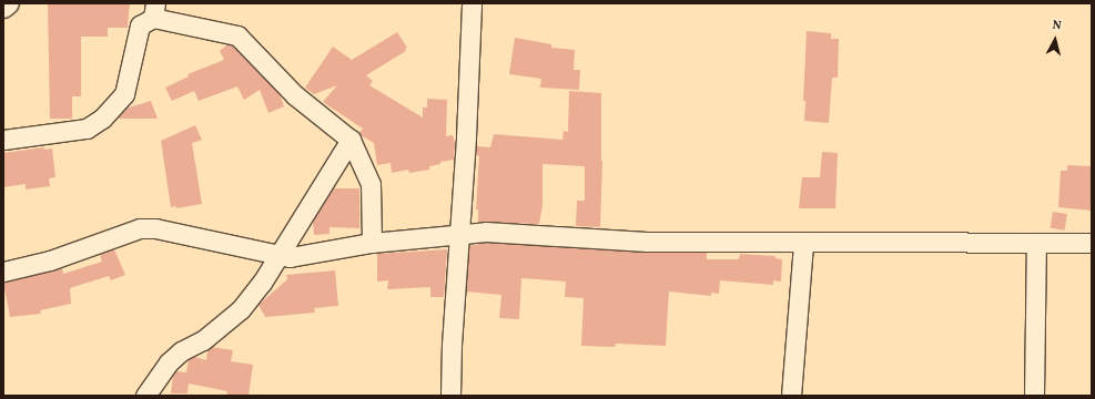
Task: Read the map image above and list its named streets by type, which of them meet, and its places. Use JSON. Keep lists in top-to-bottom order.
{
  "north": "top"
}
